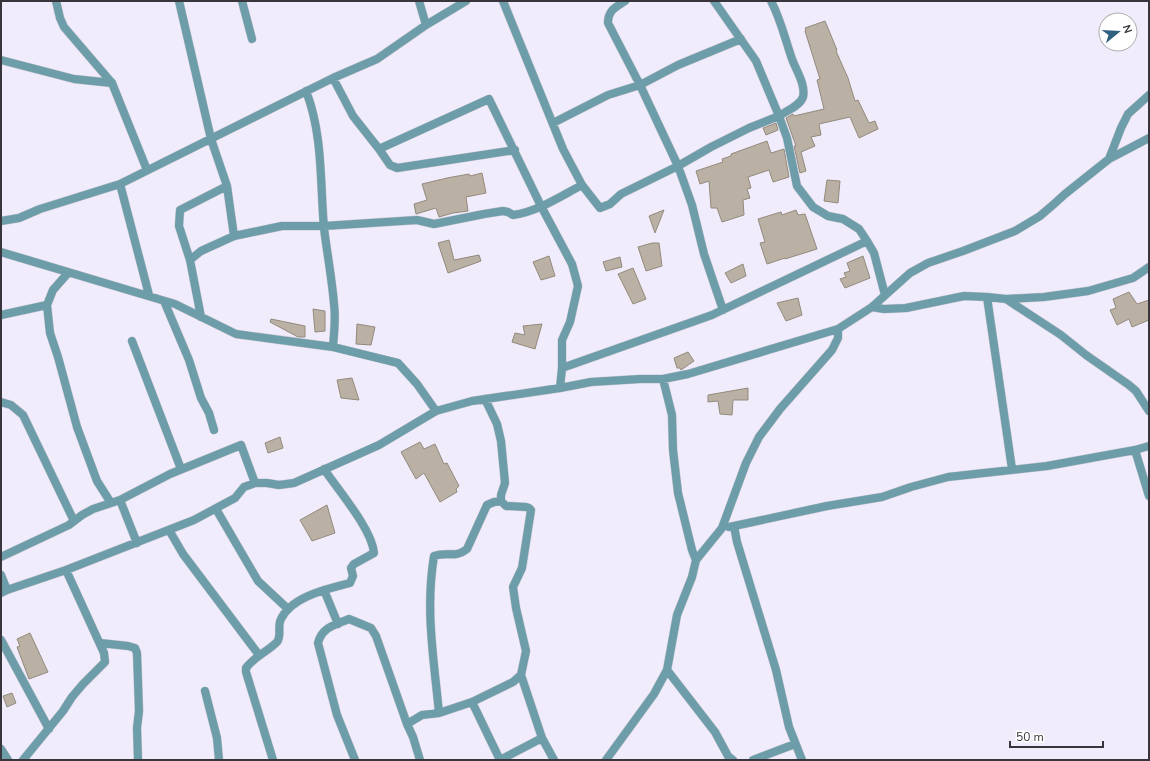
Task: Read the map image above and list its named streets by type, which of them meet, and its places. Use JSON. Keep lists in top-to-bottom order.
{
  "scale_bar": "50 m",
  "north": "right"
}
